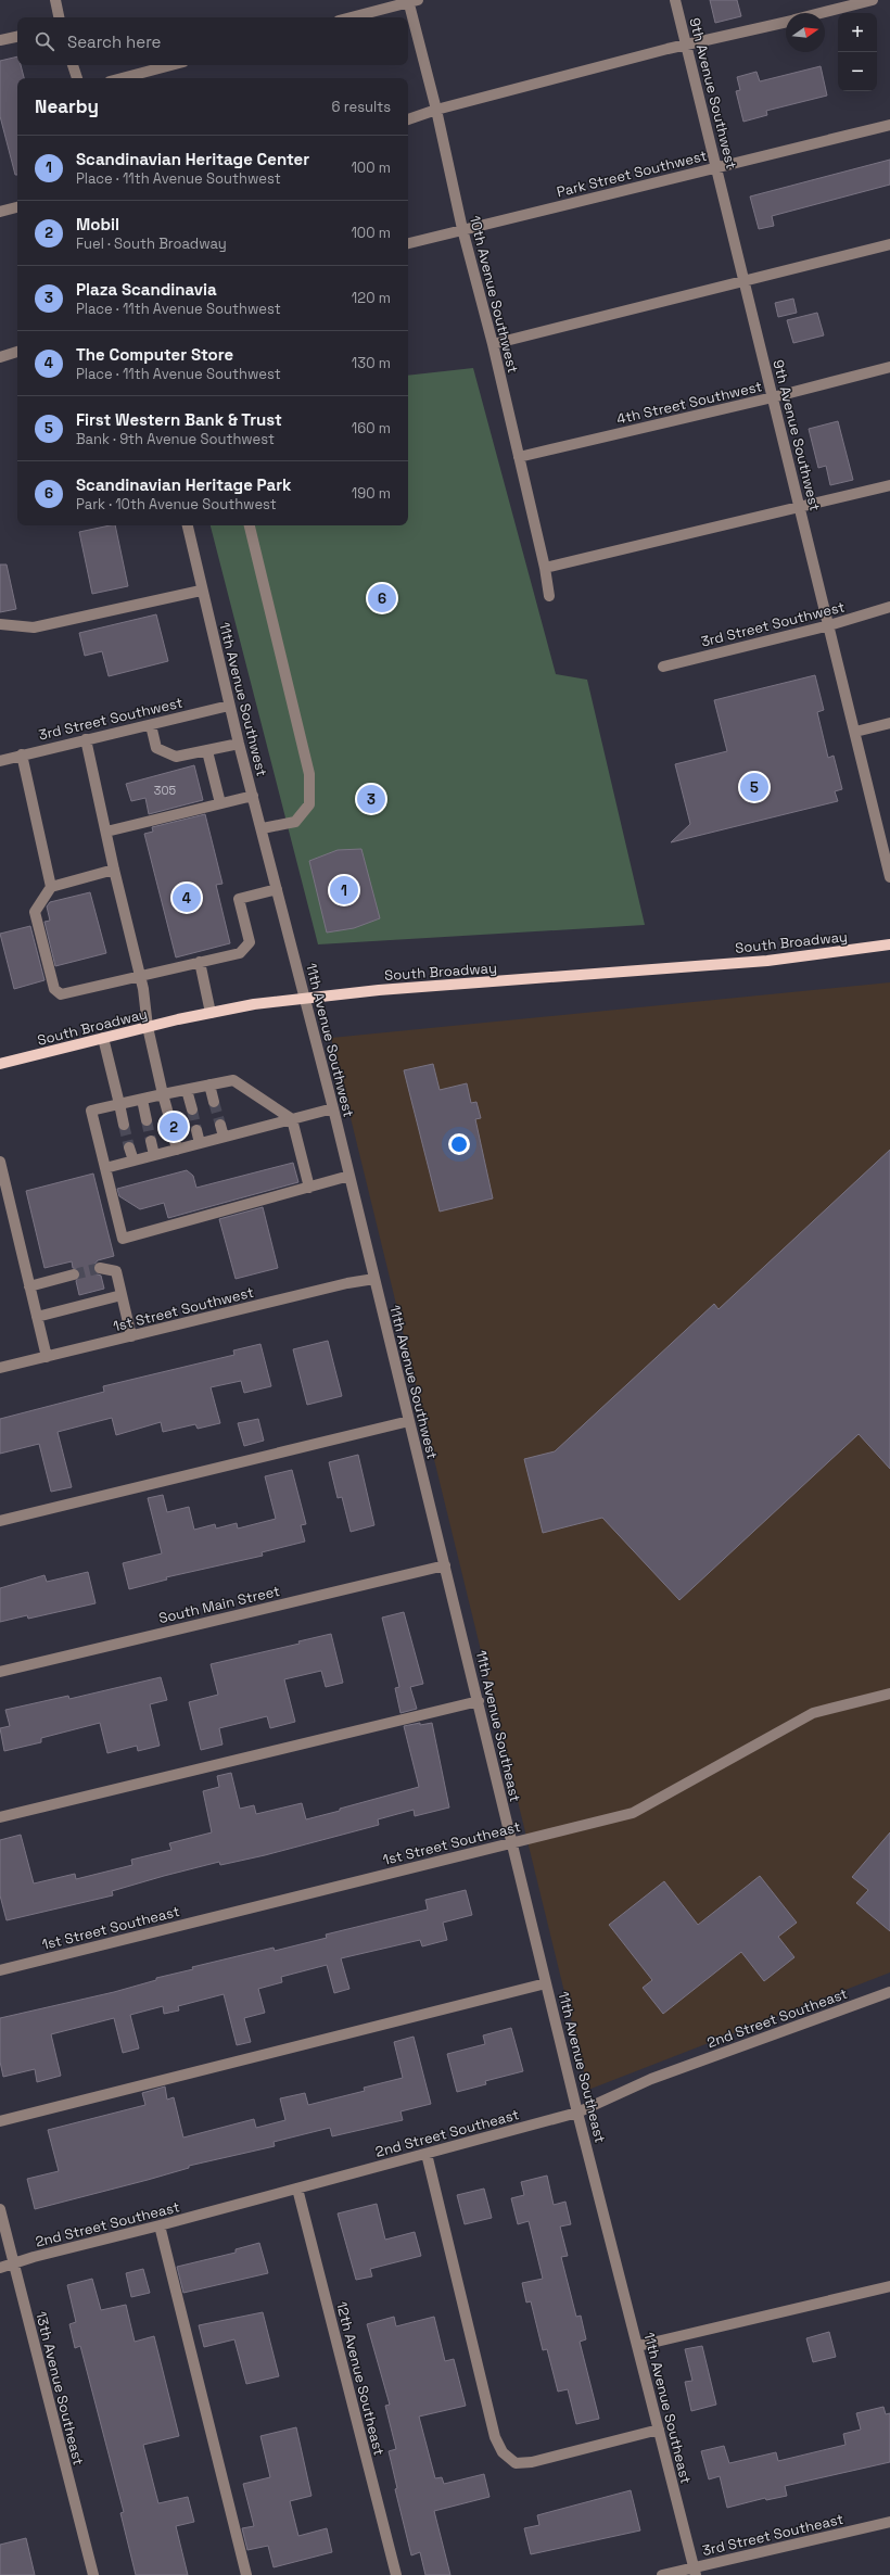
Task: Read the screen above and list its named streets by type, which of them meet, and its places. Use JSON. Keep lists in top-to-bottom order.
{
  "streets": {
    "main road": ["South Broadway"],
    "street": [
      "9th Avenue Southwest",
      "Park Street Southwest",
      "10th Avenue Southwest",
      "4th Street Southwest",
      "3rd Street Southwest",
      "11th Avenue Southwest",
      "1st Street Southwest",
      "South Main Street",
      "11th Avenue Southeast",
      "1st Street Southeast",
      "2nd Street Southeast",
      "12th Avenue Southeast",
      "13th Avenue Southeast",
      "3rd Street Southeast"
    ]
  },
  "crossings": [
    ["9th Avenue Southwest", "Park Street Southwest"],
    ["9th Avenue Southwest", "4th Street Southwest"],
    ["9th Avenue Southwest", "3rd Street Southwest"],
    ["Park Street Southwest", "10th Avenue Southwest"],
    ["10th Avenue Southwest", "4th Street Southwest"],
    ["3rd Street Southwest", "11th Avenue Southwest"],
    ["11th Avenue Southwest", "South Broadway"],
    ["11th Avenue Southwest", "1st Street Southwest"],
    ["11th Avenue Southwest", "South Main Street"],
    ["11th Avenue Southwest", "11th Avenue Southeast"],
    ["South Main Street", "11th Avenue Southeast"],
    ["11th Avenue Southeast", "1st Street Southeast"],
    ["11th Avenue Southeast", "2nd Street Southeast"],
    ["11th Avenue Southeast", "3rd Street Southeast"],
    ["2nd Street Southeast", "12th Avenue Southeast"],
    ["2nd Street Southeast", "13th Avenue Southeast"]
  ],
  "house_numbers": ["305"],
  "north": "right",
  "page": {
    "map_buttons": ["+", "−"],
    "search": "Search here",
    "heading": ["Nearby", "6 results"],
    "list": [
      {
        "mark": "1",
        "name": "Scandinavian Heritage Center",
        "note": "Place · 11th Avenue Southwest",
        "value": "100 m"
      },
      {
        "mark": "2",
        "name": "Mobil",
        "note": "Fuel · South Broadway",
        "value": "100 m"
      },
      {
        "mark": "3",
        "name": "Plaza Scandinavia",
        "note": "Place · 11th Avenue Southwest",
        "value": "120 m"
      },
      {
        "mark": "4",
        "name": "The Computer Store",
        "note": "Place · 11th Avenue Southwest",
        "value": "130 m"
      },
      {
        "mark": "5",
        "name": "First Western Bank & Trust",
        "note": "Bank · 9th Avenue Southwest",
        "value": "160 m"
      },
      {
        "mark": "6",
        "name": "Scandinavian Heritage Park",
        "note": "Park · 10th Avenue Southwest",
        "value": "190 m"
      }
    ],
    "pins": [
      "6",
      "5",
      "3",
      "1",
      "4",
      "2"
    ]
  }
}
